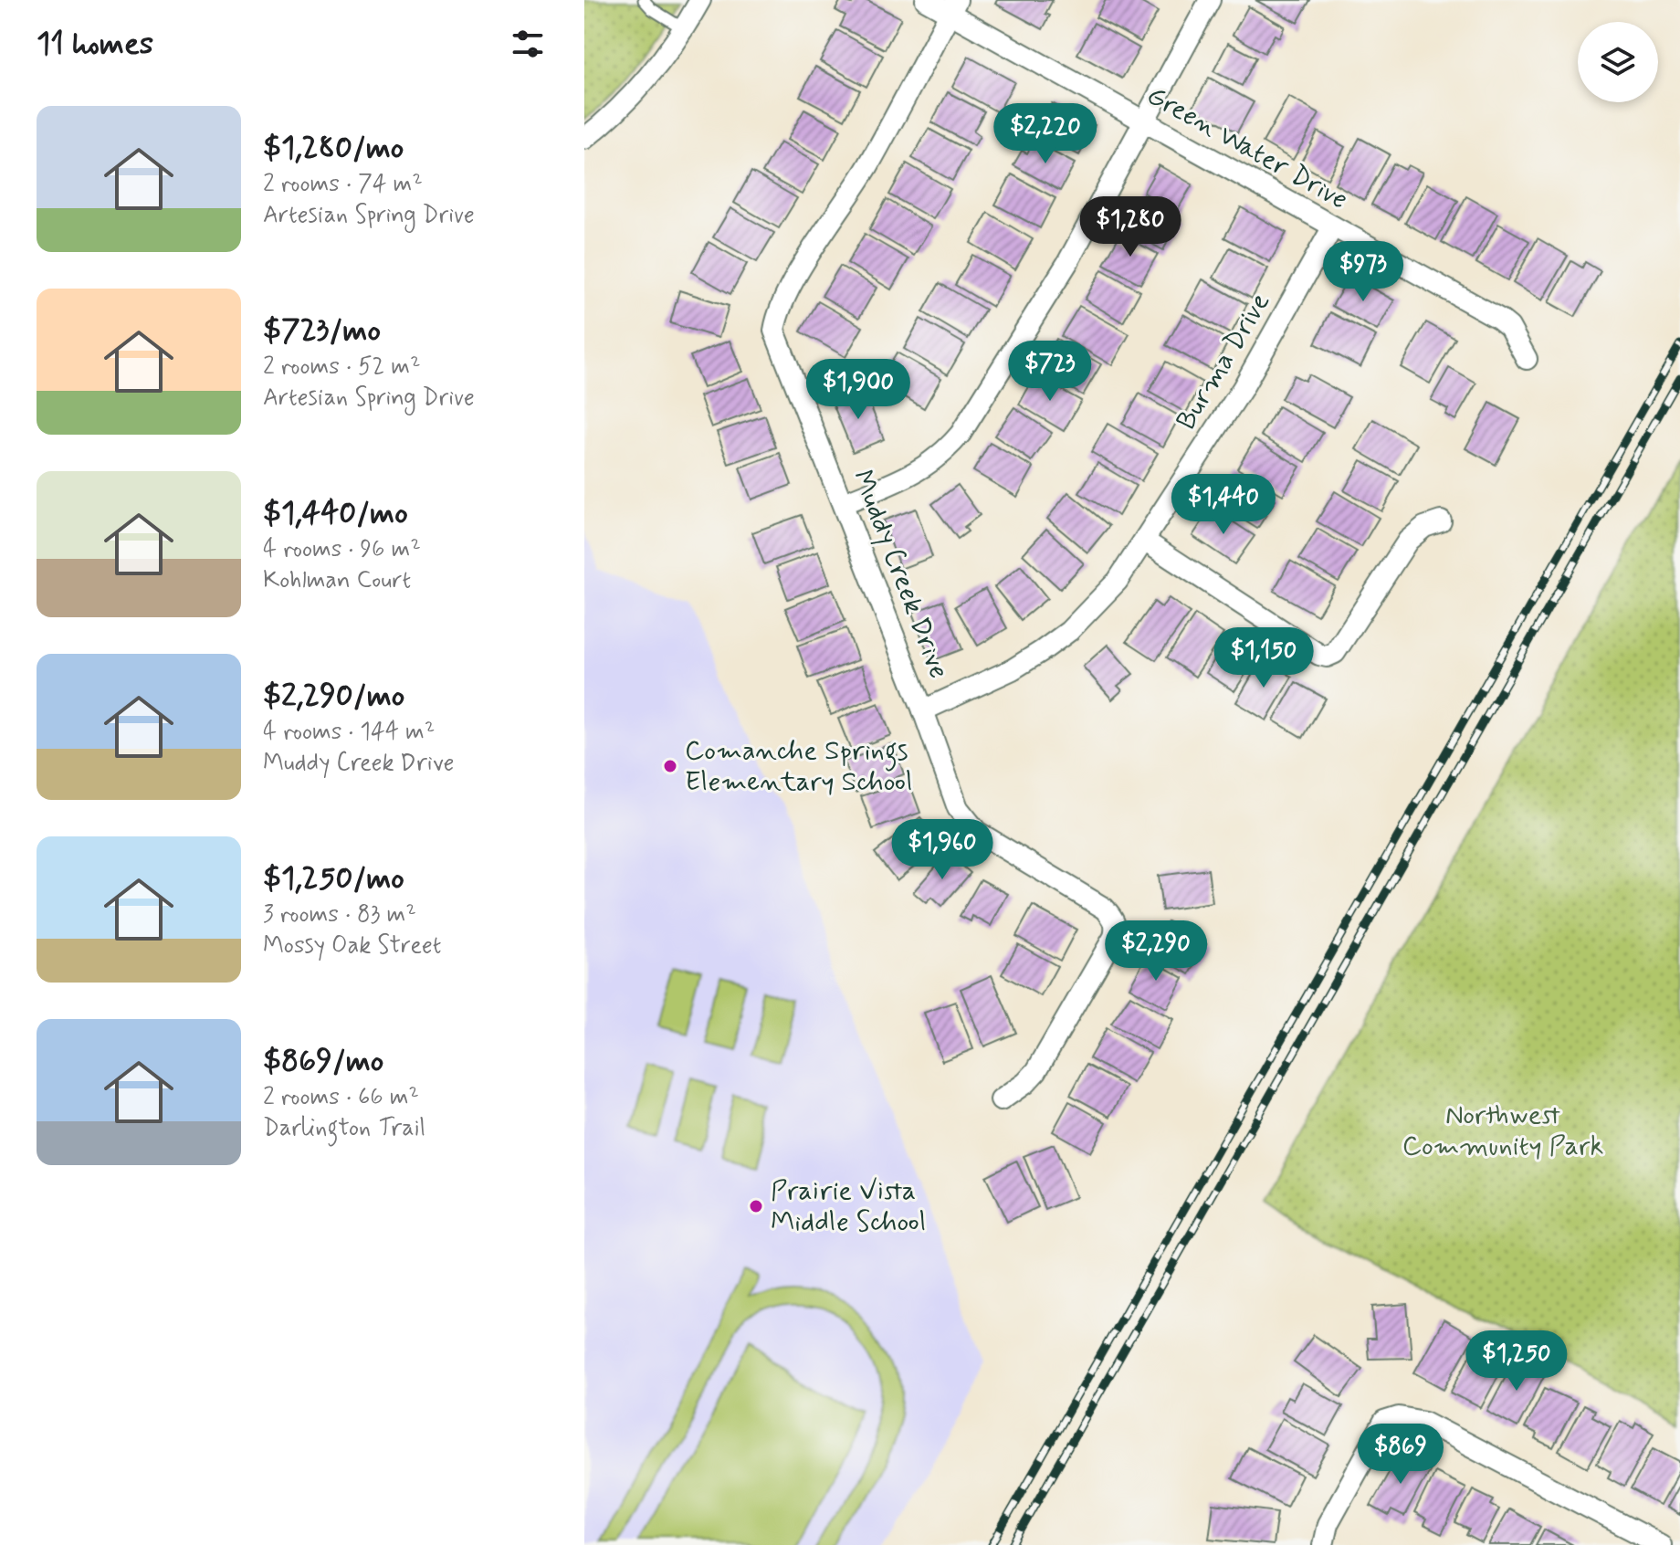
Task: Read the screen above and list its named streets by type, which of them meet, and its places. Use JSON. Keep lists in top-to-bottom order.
{
  "streets": {
    "street": ["Green Water Drive", "Burma Drive", "Muddy Creek Drive"]
  },
  "crossings": [
    ["Green Water Drive", "Burma Drive"],
    ["Green Water Drive", "Muddy Creek Drive"],
    ["Burma Drive", "Muddy Creek Drive"]
  ],
  "parks": ["Northwest Community Park"],
  "places": ["Comanche Springs Elementary School", "Prairie Vista Middle School"],
  "page": {
    "heading": "11 homes",
    "list": [
      {
        "name": "$1,280/mo",
        "note": "2 rooms · 74 m² · Artesian Spring Drive"
      },
      {
        "name": "$723/mo",
        "note": "2 rooms · 52 m² · Artesian Spring Drive"
      },
      {
        "name": "$1,440/mo",
        "note": "4 rooms · 96 m² · Kohlman Court"
      },
      {
        "name": "$2,290/mo",
        "note": "4 rooms · 144 m² · Muddy Creek Drive"
      },
      {
        "name": "$1,250/mo",
        "note": "3 rooms · 83 m² · Mossy Oak Street"
      },
      {
        "name": "$869/mo",
        "note": "2 rooms · 66 m² · Darlington Trail"
      }
    ],
    "price": [
      "$2,220",
      "$1,280",
      "$973",
      "$723",
      "$1,900",
      "$1,440",
      "$1,150",
      "$1,960",
      "$2,290",
      "$1,250",
      "$869"
    ]
  }
}
